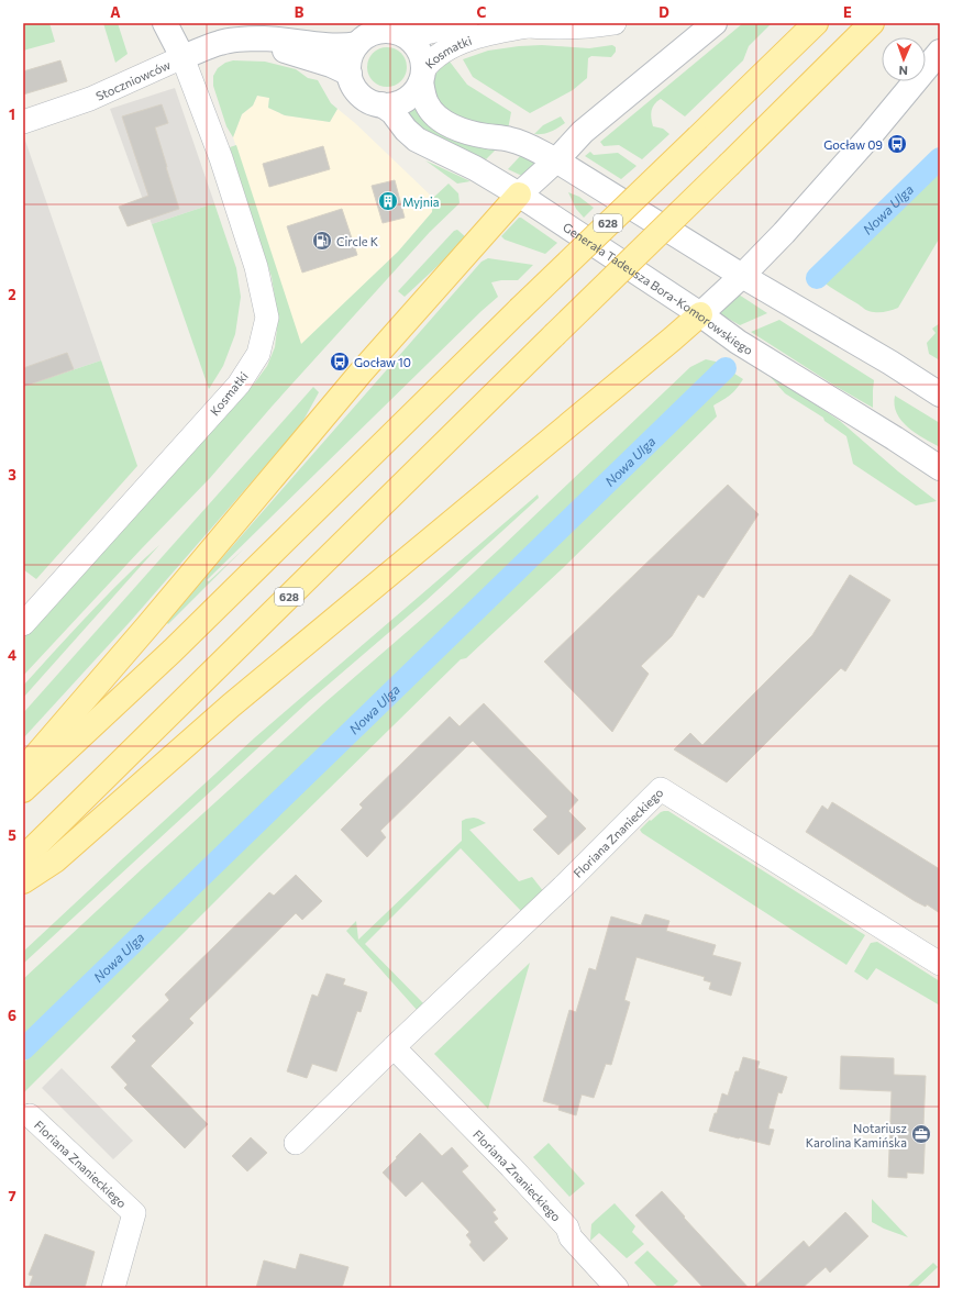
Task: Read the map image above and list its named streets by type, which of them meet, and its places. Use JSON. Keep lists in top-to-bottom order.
{
  "streets": {
    "main road": ["628"],
    "street": [
      "Kosmatki",
      "Stoczniowców",
      "Generała Tadeusza Bora-Komorowskiego",
      "Floriana Znanieckiego"
    ]
  },
  "crossings": [
    ["Kosmatki", "Stoczniowców"],
    ["Kosmatki", "Generała Tadeusza Bora-Komorowskiego"],
    ["Stoczniowców", "Generała Tadeusza Bora-Komorowskiego"]
  ],
  "water": ["Nowa Ulga"],
  "places": {
    "bus stop": ["Gocław 09", "Gocław 10"],
    "building": ["Myjnia"],
    "fuel station": ["Circle K"],
    "office": ["Notariusz Karolina Kamińska"]
  },
  "north": "bottom",
  "grid": {
    "columns": [
      "A",
      "B",
      "C",
      "D",
      "E"
    ],
    "rows": [
      "1",
      "2",
      "3",
      "4",
      "5",
      "6",
      "7"
    ]
  }
}
